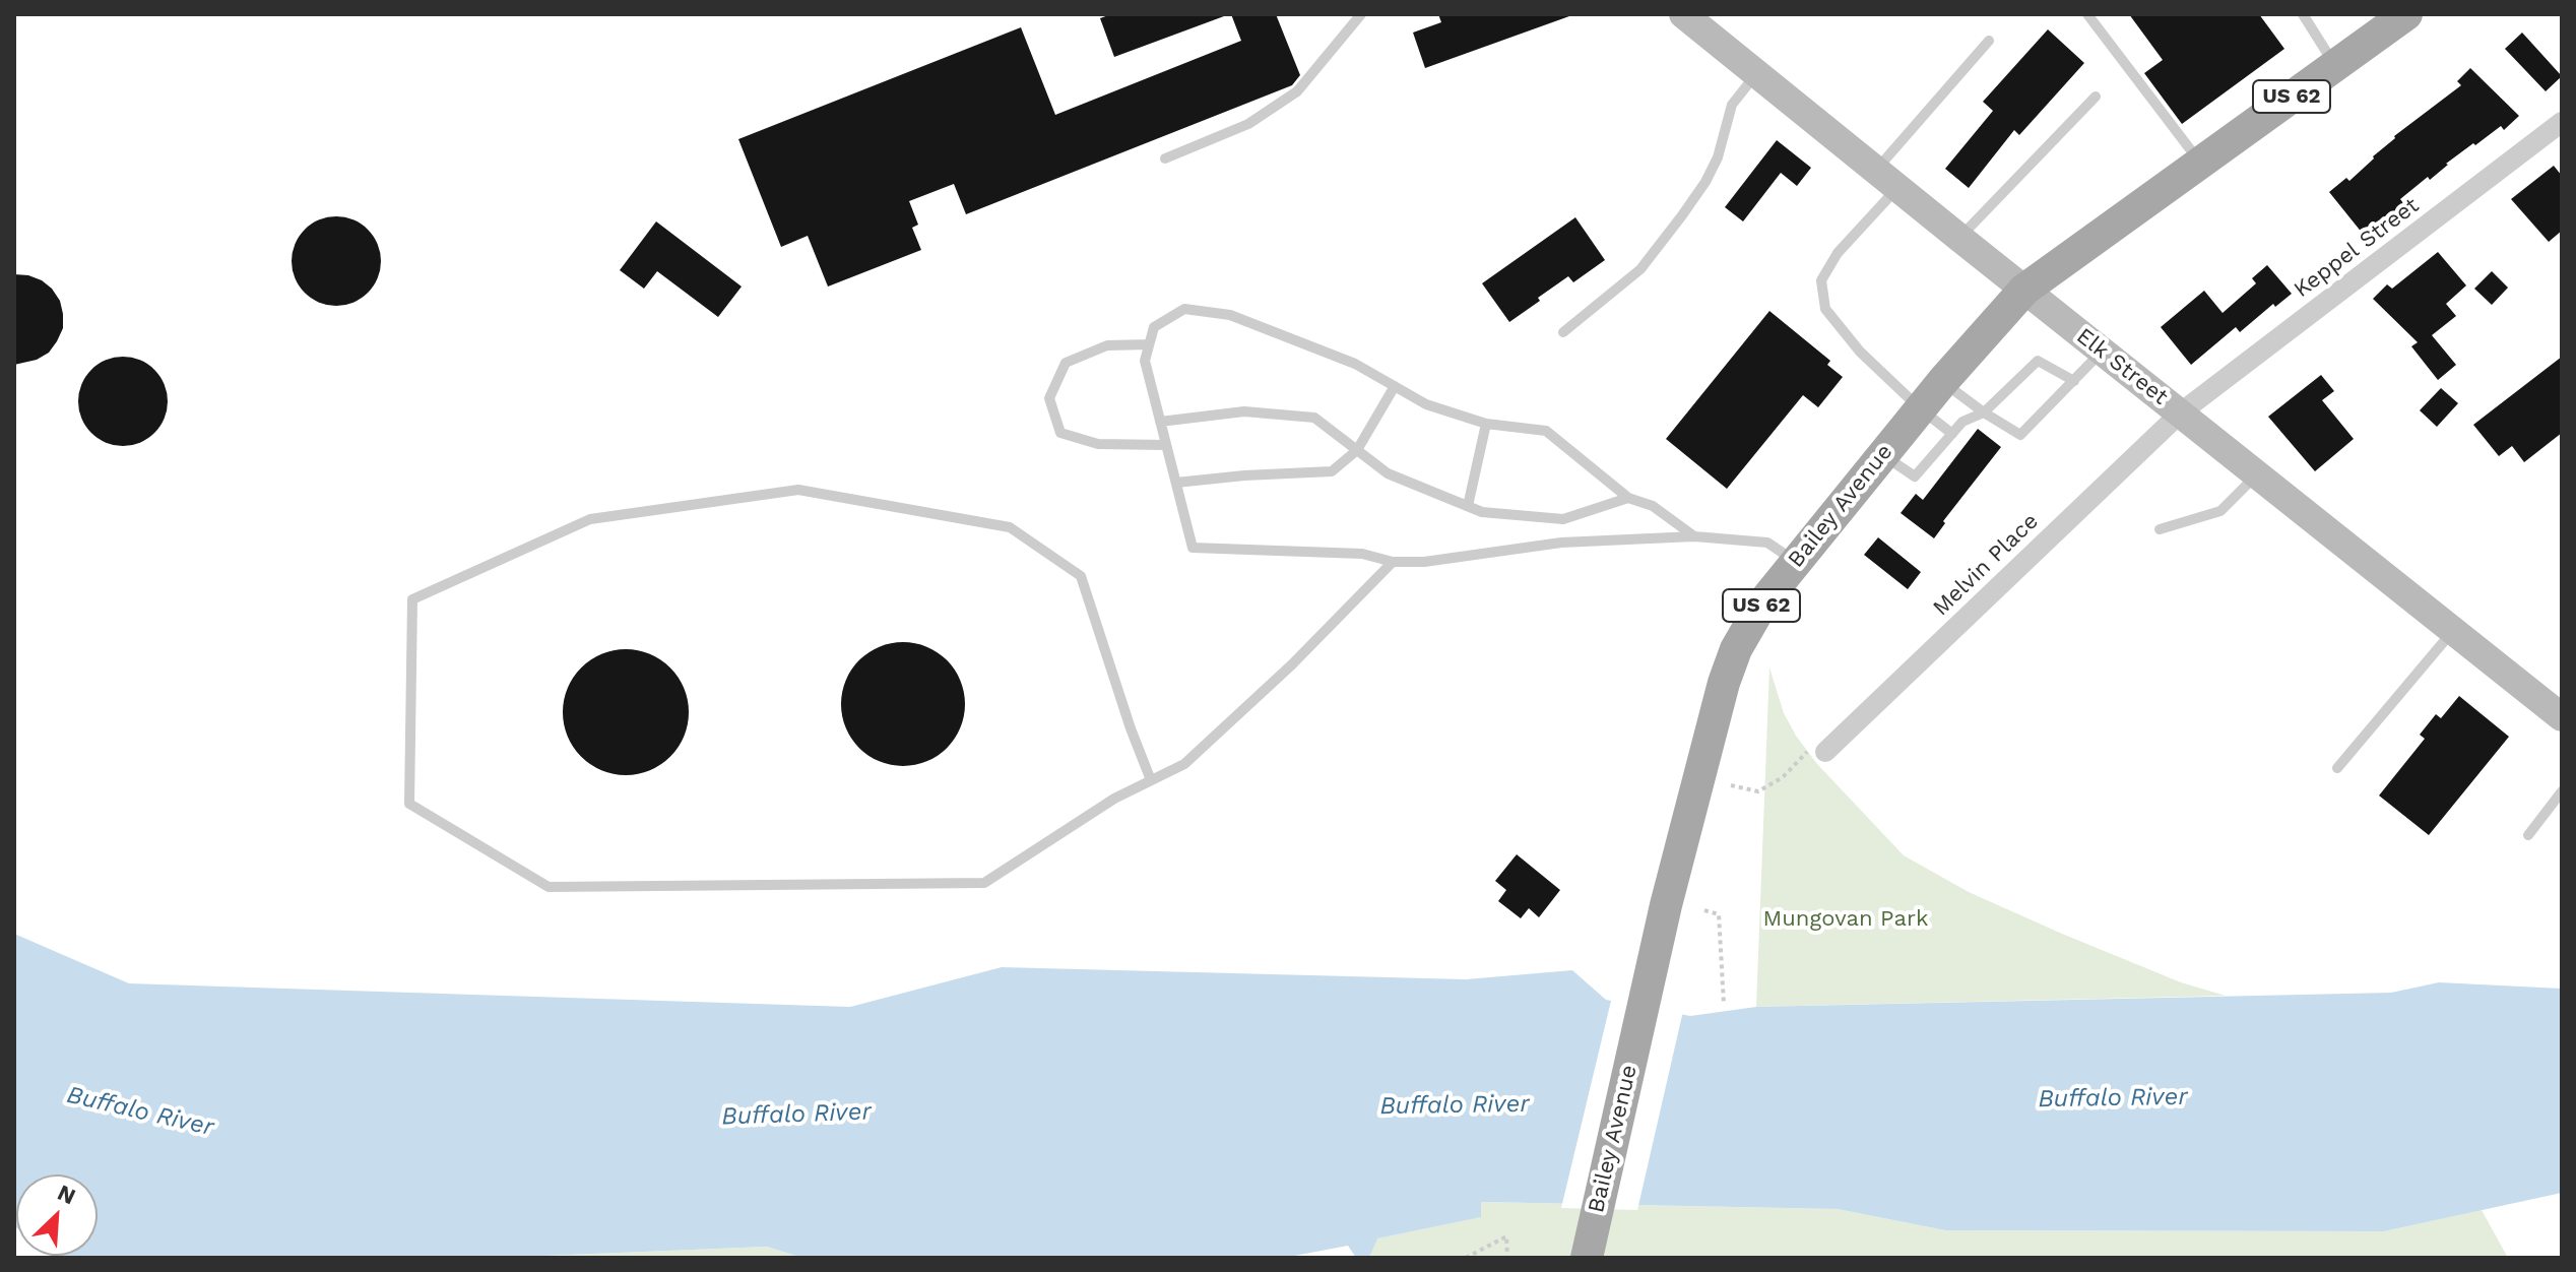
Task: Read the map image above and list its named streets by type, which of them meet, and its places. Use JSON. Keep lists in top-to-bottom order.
{
  "streets": {
    "main road": ["US 62", "Elk Street", "Bailey Avenue"],
    "street": ["Keppel Street", "Melvin Place"]
  },
  "crossings": [
    ["Keppel Street", "Elk Street"],
    ["Keppel Street", "Melvin Place"],
    ["Elk Street", "Bailey Avenue"],
    ["Elk Street", "Melvin Place"]
  ],
  "water": ["Buffalo River"],
  "parks": ["Mungovan Park"],
  "north": "top right"
}
